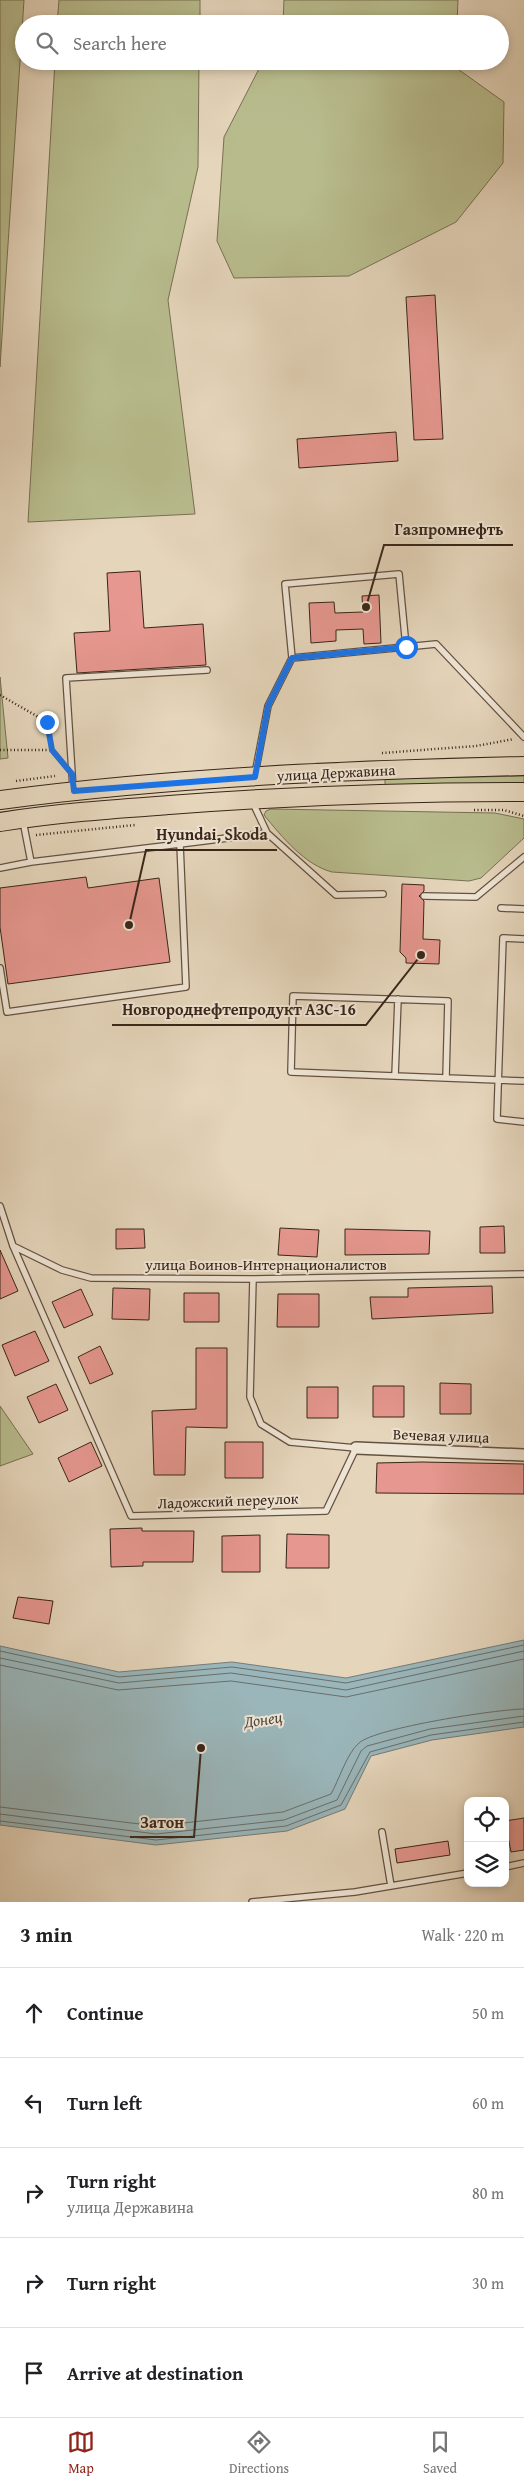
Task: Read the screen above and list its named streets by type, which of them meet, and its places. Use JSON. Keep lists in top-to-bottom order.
{
  "streets": {
    "main road": ["улица Державина"],
    "street": ["Вечевая улица"],
    "lane": ["улица Воинов-Интернационалистов", "Ладожский переулок"]
  },
  "crossings": [
    ["улица Воинов-Интернационалистов", "Ладожский переулок"],
    ["Вечевая улица", "Ладожский переулок"]
  ],
  "water": ["Донец"],
  "places": [
    "Газпромнефть",
    "Hyundai, Skoda",
    "Новгороднефтепродукт АЗС-16",
    "Затон"
  ],
  "page": {
    "search": "Search here",
    "heading": ["3 min", "Walk · 220 m"],
    "list": [
      ["Continue", "50 m"],
      ["Turn left", "60 m"],
      ["Turn right", "улица Державина", "80 m"],
      ["Turn right", "30 m"],
      "Arrive at destination"
    ],
    "nav": ["Map", "Directions", "Saved"]
  }
}
